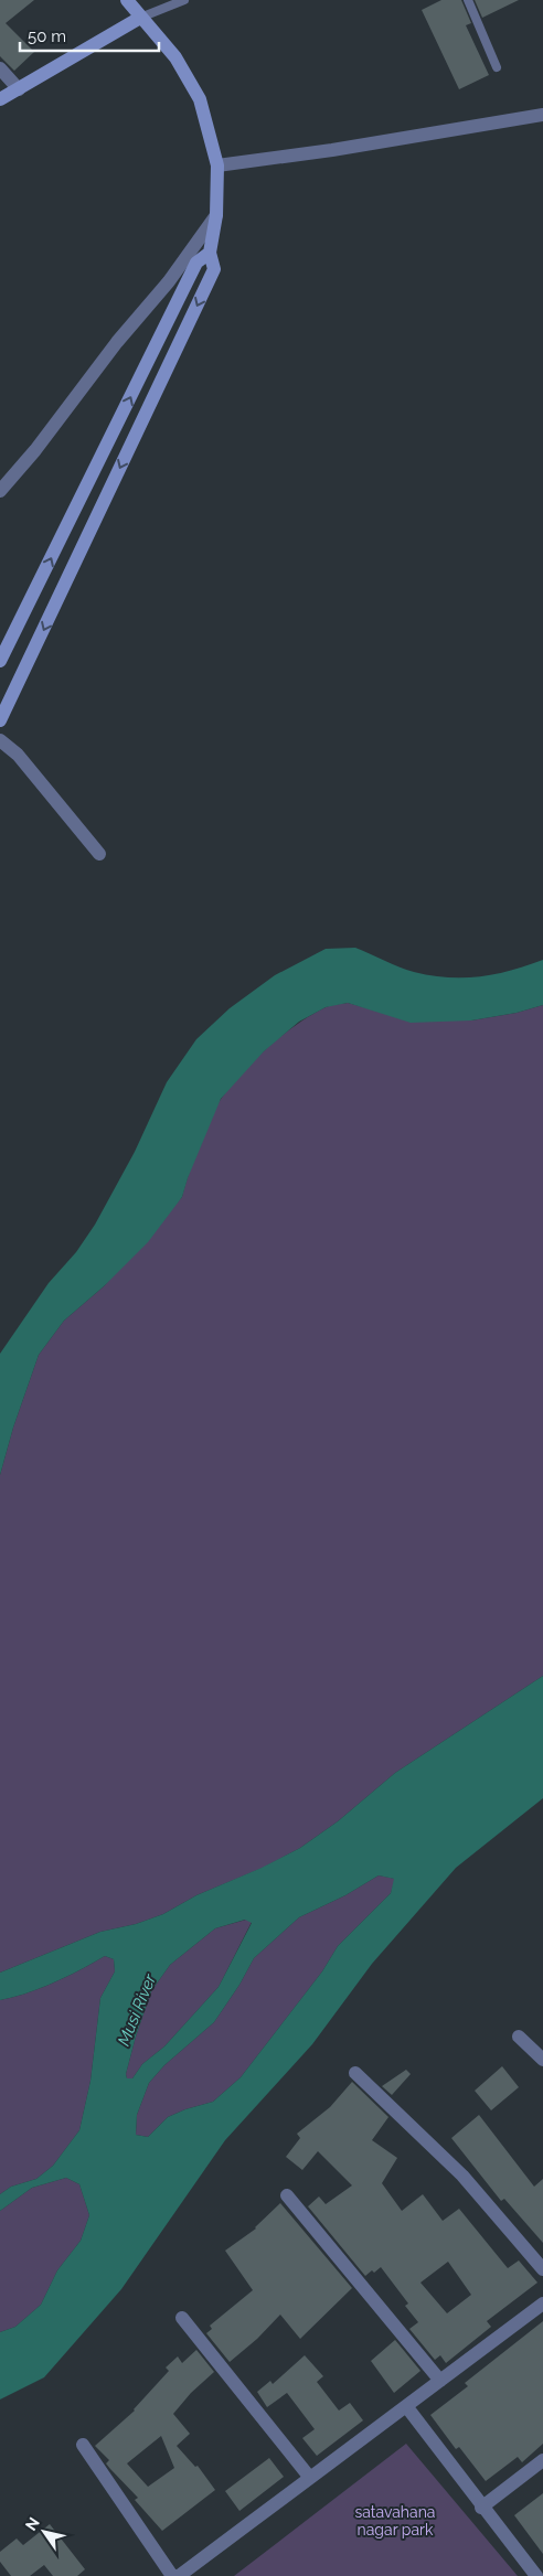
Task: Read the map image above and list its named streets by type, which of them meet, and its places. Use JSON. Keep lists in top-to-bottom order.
{
  "water": ["Musi River"],
  "parks": ["satavahana nagar park"],
  "scale_bar": "50 m",
  "north": "top left"
}
